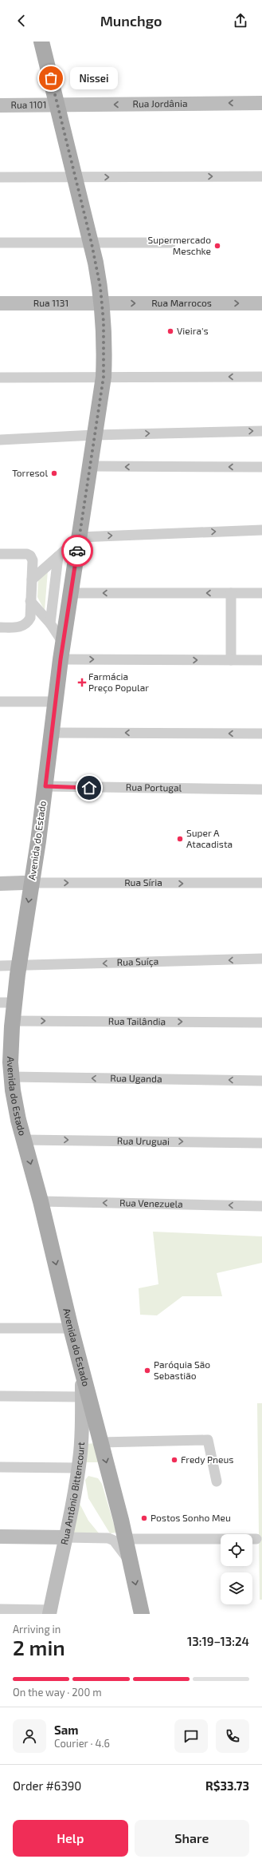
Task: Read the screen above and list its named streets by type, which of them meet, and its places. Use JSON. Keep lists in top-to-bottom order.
{
  "streets": {
    "main road": ["Avenida do Estado"],
    "street": [
      "Rua Jordânia",
      "Rua 1101",
      "Rua 1131",
      "Rua Marrocos",
      "Rua Portugal",
      "Rua Síria",
      "Rua Suíça",
      "Rua Tailândia",
      "Rua Uganda",
      "Rua Uruguai",
      "Rua Venezuela",
      "Rua Antônio Bittencourt"
    ]
  },
  "crossings": [
    ["Rua Jordânia", "Rua 1101"],
    ["Rua Jordânia", "Avenida do Estado"],
    ["Rua 1101", "Avenida do Estado"],
    ["Rua 1131", "Rua Marrocos"],
    ["Rua 1131", "Avenida do Estado"],
    ["Rua Marrocos", "Avenida do Estado"],
    ["Rua Portugal", "Avenida do Estado"],
    ["Avenida do Estado", "Rua Síria"],
    ["Avenida do Estado", "Rua Suíça"],
    ["Avenida do Estado", "Rua Tailândia"],
    ["Avenida do Estado", "Rua Uganda"],
    ["Avenida do Estado", "Rua Uruguai"],
    ["Avenida do Estado", "Rua Venezuela"],
    ["Avenida do Estado", "Rua Antônio Bittencourt"]
  ],
  "one_way": [
    "Rua Síria",
    "Rua Suíça",
    "Rua Tailândia",
    "Rua Uganda",
    "Rua Uruguai",
    "Rua Venezuela"
  ],
  "places": {
    "other": [
      "Nissei",
      "Supermercado Meschke",
      "Vieira's",
      "Torresol",
      "Super A Atacadista",
      "Paróquia São Sebastião",
      "Fredy Pneus",
      "Postos Sonho Meu"
    ],
    "health": ["Farmácia Preço Popular"]
  },
  "page": {
    "header": "Munchgo",
    "bubble": "Nissei",
    "heading": ["2 min", "Arriving in", "13:19–13:24"],
    "panel": [
      "Sam",
      "Courier · 4.6",
      "Order #6390",
      "R$33.73"
    ],
    "bar": "On the way · 200 m",
    "buttons": ["Help", "Share"]
  }
}
